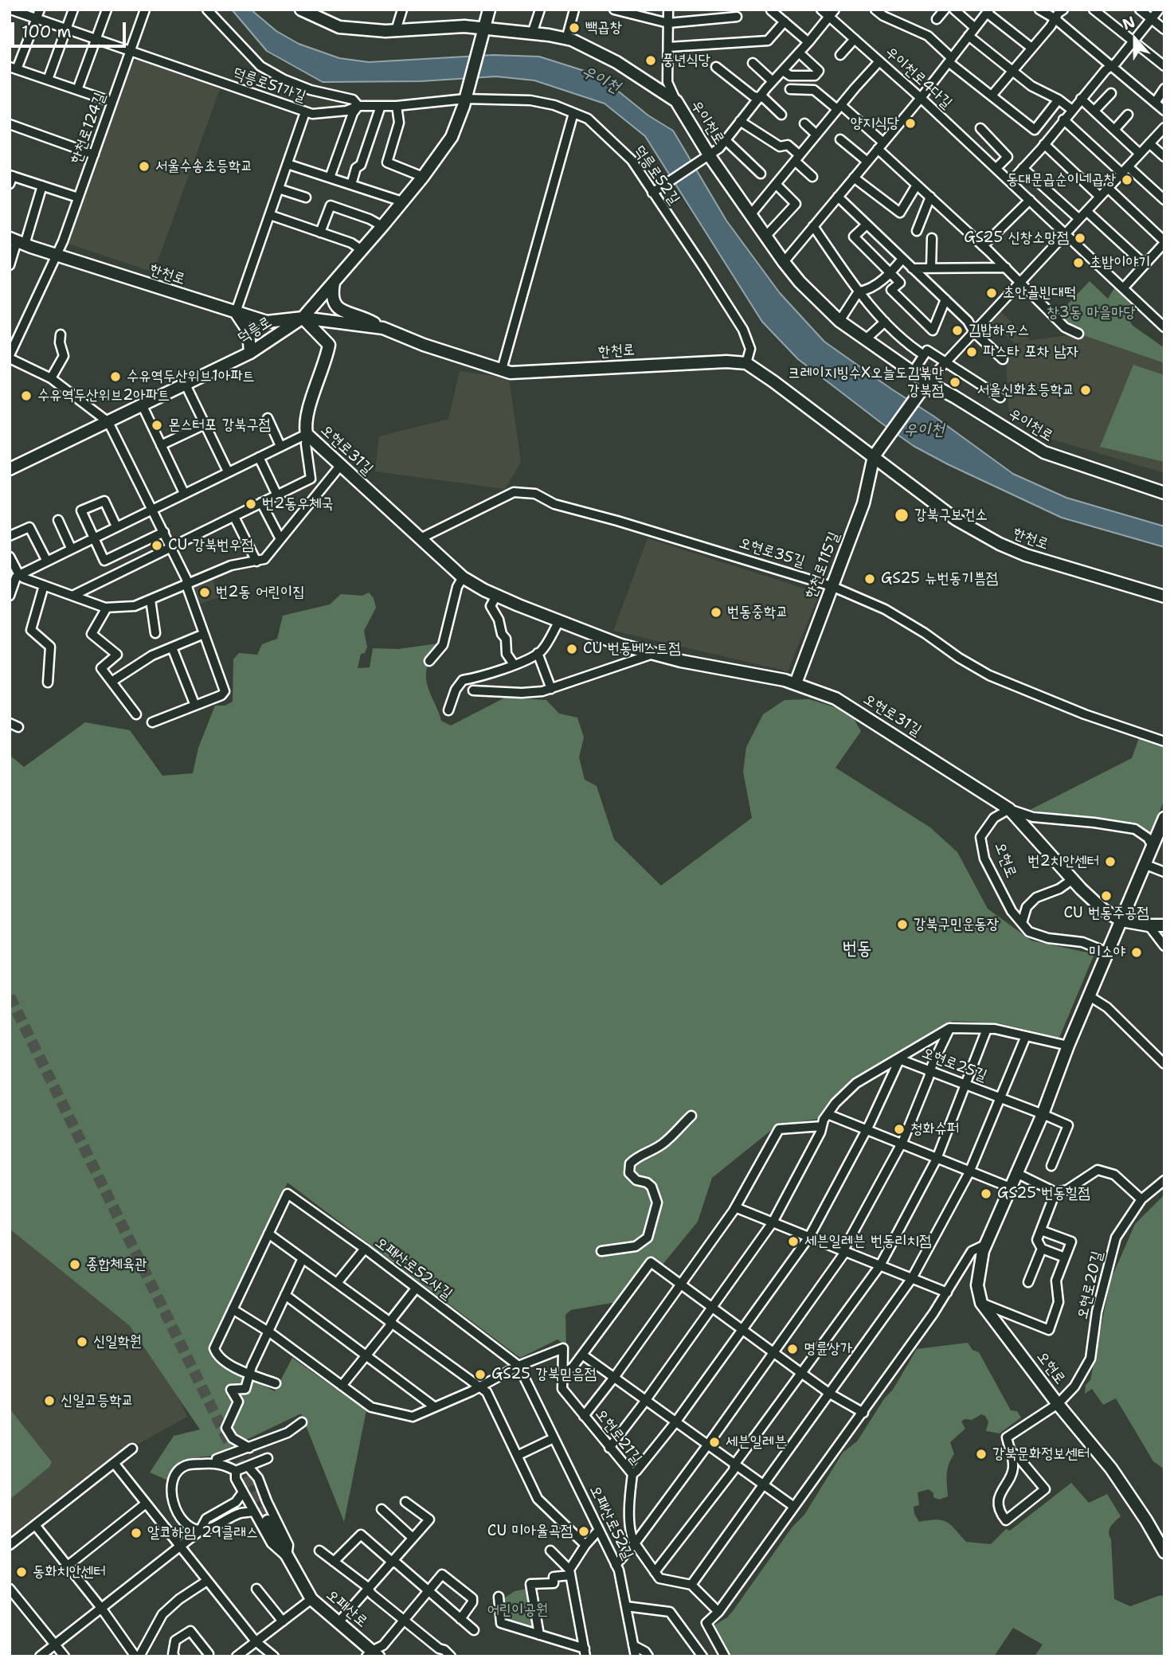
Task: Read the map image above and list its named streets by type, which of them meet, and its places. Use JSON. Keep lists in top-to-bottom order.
{
  "streets": {
    "street": [
      "우이천로4다길",
      "덕릉로51가길",
      "우이천로",
      "한천로124길",
      "덕릉로52길",
      "한천로",
      "덕릉로",
      "오현로31길",
      "오현로35길",
      "한천로115길",
      "오현로",
      "오현로25길",
      "오패산로52사길",
      "오현로20길",
      "오현로21길",
      "오패산로52길",
      "오패산로"
    ]
  },
  "crossings": [
    ["덕릉로51가길", "한천로124길"],
    ["덕릉로51가길", "덕릉로52길"],
    ["우이천로", "덕릉로"],
    ["한천로124길", "한천로"],
    ["덕릉로52길", "한천로"],
    ["덕릉로52길", "덕릉로"],
    ["한천로", "덕릉로"],
    ["한천로", "오현로31길"],
    ["한천로", "한천로115길"],
    ["덕릉로", "오현로31길"],
    ["오현로31길", "오현로35길"],
    ["오현로31길", "한천로115길"],
    ["오현로31길", "오현로"],
    ["오현로35길", "한천로115길"],
    ["오현로", "오현로20길"],
    ["오현로25길", "오현로21길"],
    ["오패산로52사길", "오현로21길"],
    ["오패산로52사길", "오패산로52길"],
    ["오현로21길", "오패산로52길"]
  ],
  "districts": ["번동"],
  "water": ["우이천"],
  "parks": ["창3동 마을마당", "어린이공원"],
  "places": [
    "빽곱창",
    "풍년식당",
    "양지식당",
    "서울수송초등학교",
    "동대문곱순이네곱창",
    "GS25 신창소망점",
    "초밥이야기",
    "초안골빈대떡",
    "김밥하우스",
    "파스타 포차 남자",
    "수유역두산위브1아파트",
    "크레이지빙수X오늘도김볶만 강북점",
    "서울신화초등학교",
    "수유역두산위브2아파트",
    "몬스터포 강북구점",
    "번2동우체국",
    "강북구보건소",
    "CU 강북번우점",
    "GS25 뉴번동기쁨점",
    "번2동 어린이집",
    "번동중학교",
    "CU 번동베스트점",
    "번2치안센터",
    "CU 번동주공점",
    "강북구민운동장",
    "미소야",
    "청화슈퍼",
    "GS25 번동힐점",
    "세븐일레븐 번동리치점",
    "종합체육관",
    "신일학원",
    "명륜상가",
    "GS25 강북믿음점",
    "신일고등학교",
    "세븐일레븐",
    "강북문화정보센터",
    "CU 미아율곡점",
    "알코하임 29클래스",
    "동화치안센터"
  ],
  "scale_bar": "100 m",
  "north": "top"
}
